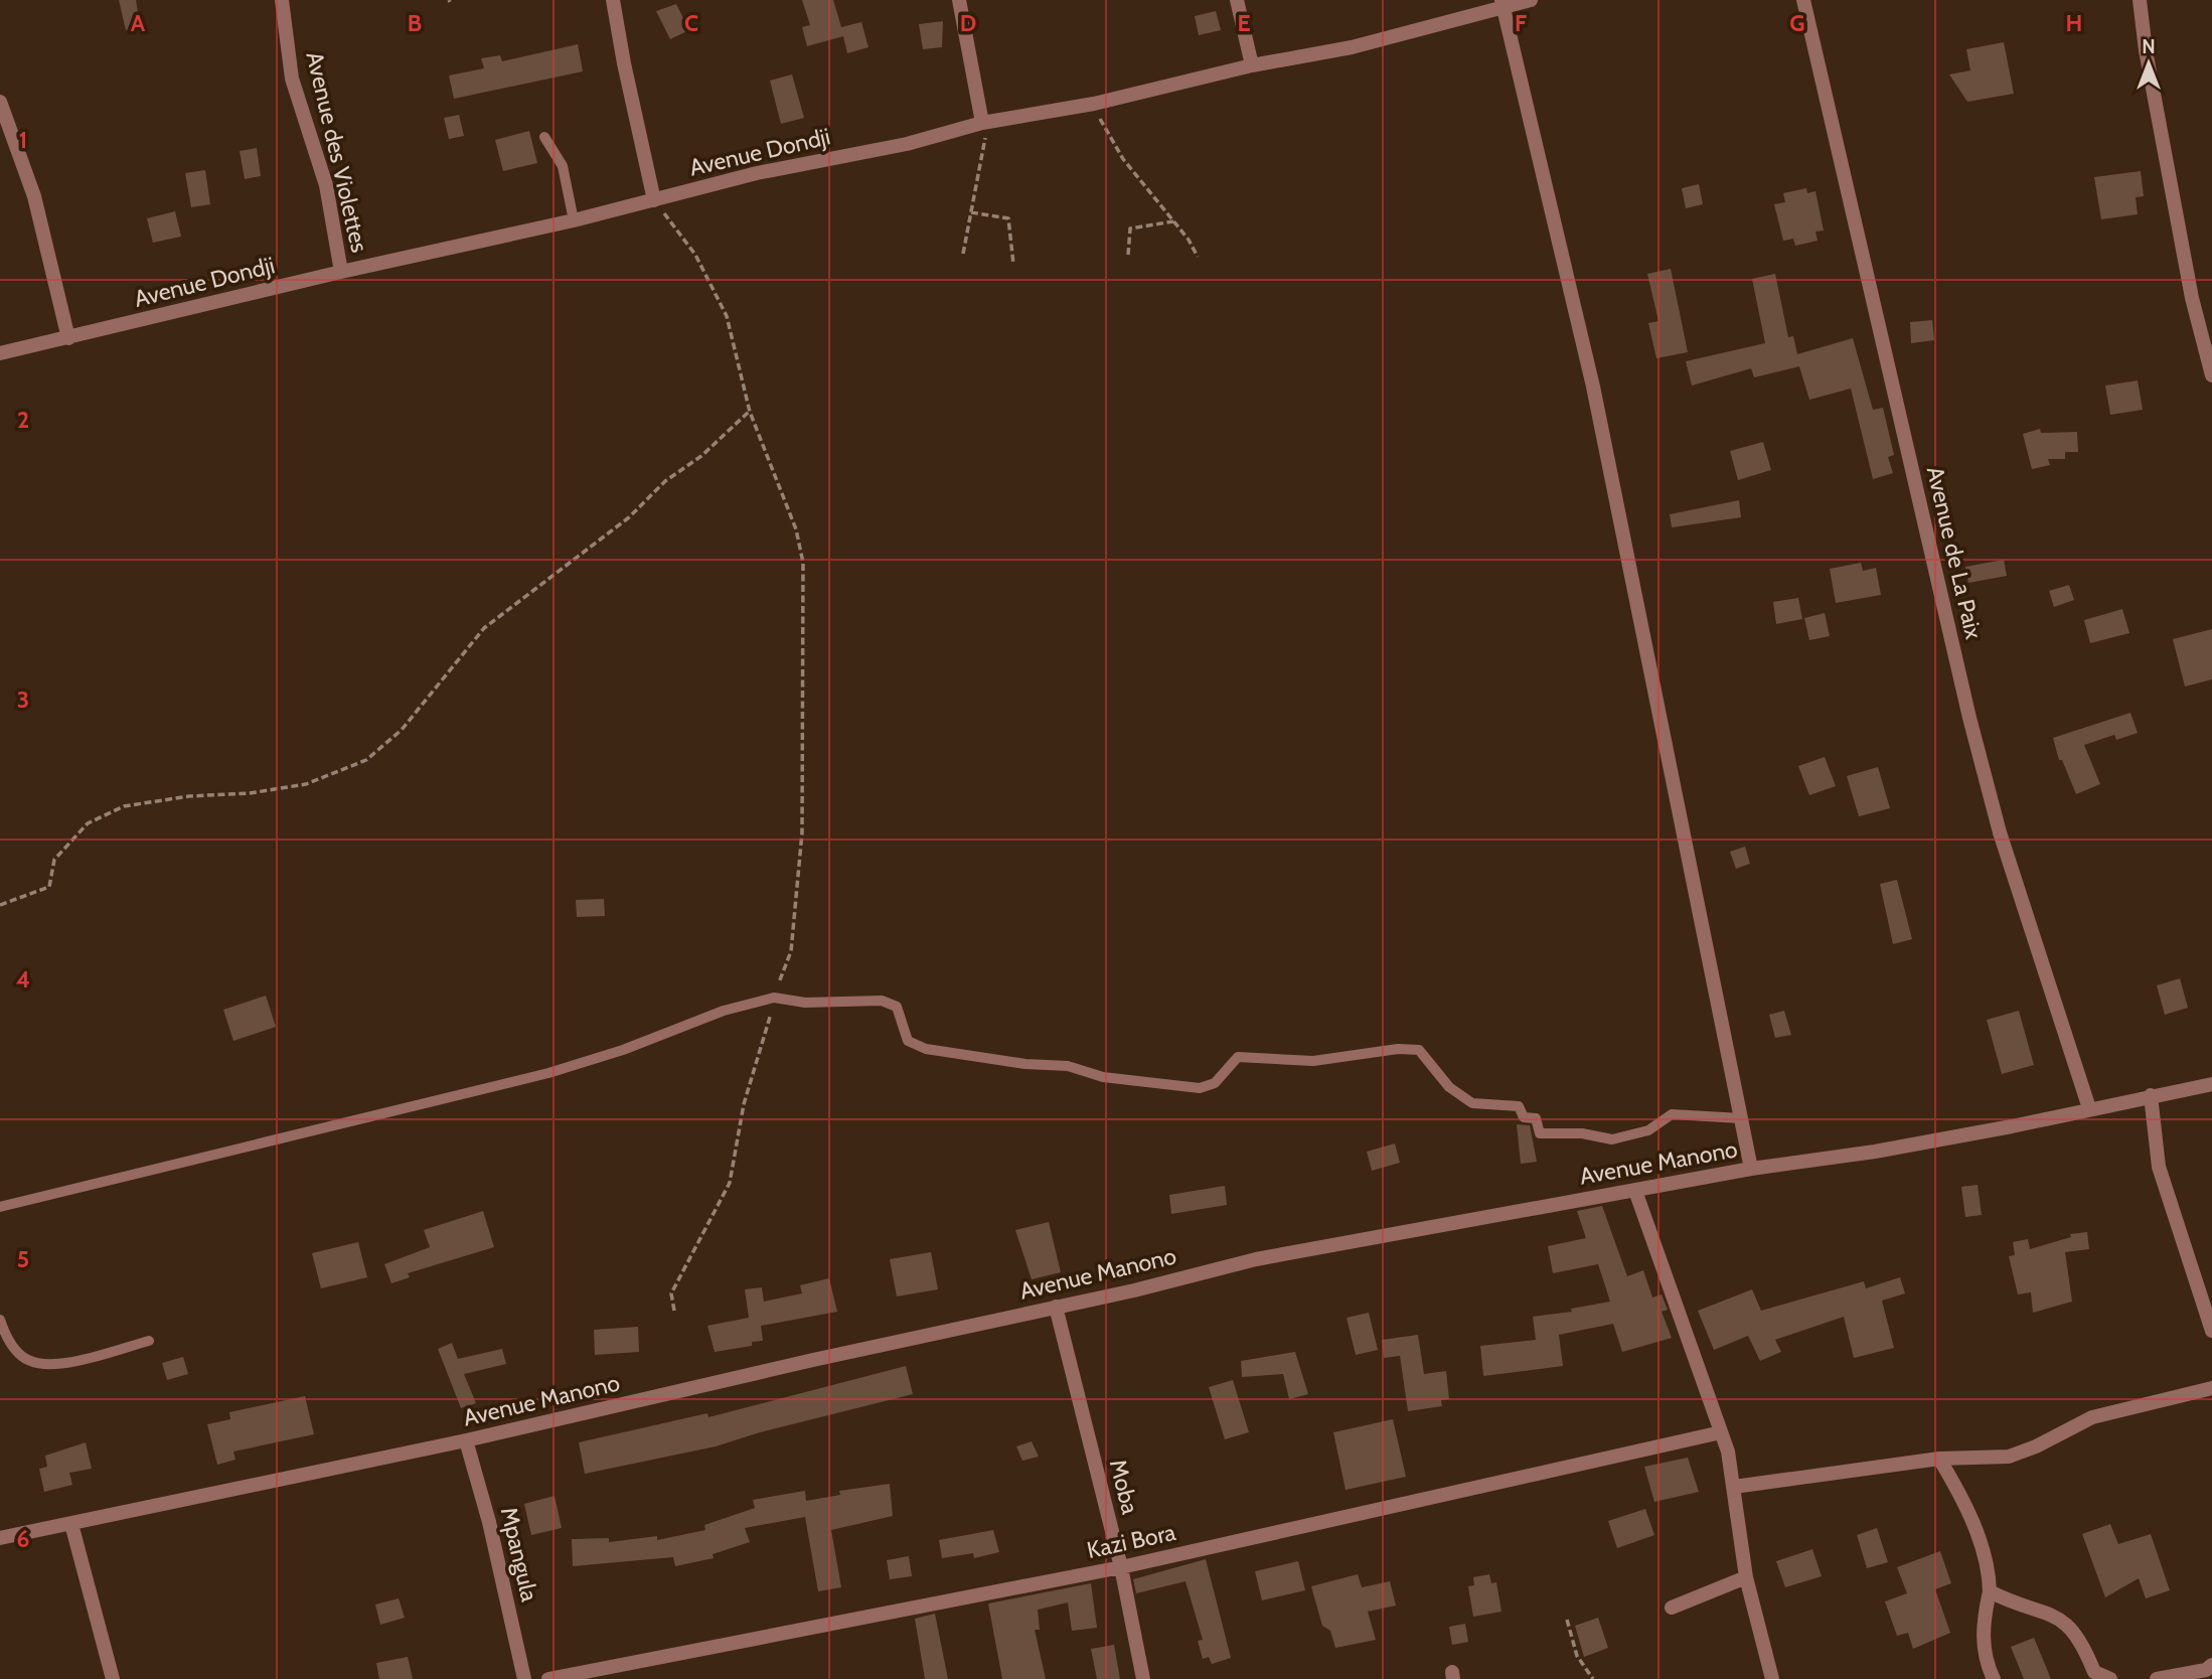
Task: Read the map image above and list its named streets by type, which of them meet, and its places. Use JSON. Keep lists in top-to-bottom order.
{
  "streets": {
    "street": [
      "Avenue des Violettes",
      "Avenue Dondji",
      "Avenue de La Paix",
      "Avenue Manono",
      "Moba",
      "Kazi Bora",
      "Mpangula"
    ]
  },
  "crossings": [
    ["Avenue des Violettes", "Avenue Dondji"],
    ["Avenue de La Paix", "Avenue Manono"],
    ["Avenue Manono", "Moba"],
    ["Avenue Manono", "Mpangula"],
    ["Moba", "Kazi Bora"]
  ],
  "north": "top",
  "grid": {
    "columns": [
      "A",
      "B",
      "C",
      "D",
      "E",
      "F",
      "G",
      "H"
    ],
    "rows": [
      "1",
      "2",
      "3",
      "4",
      "5",
      "6"
    ]
  }
}
